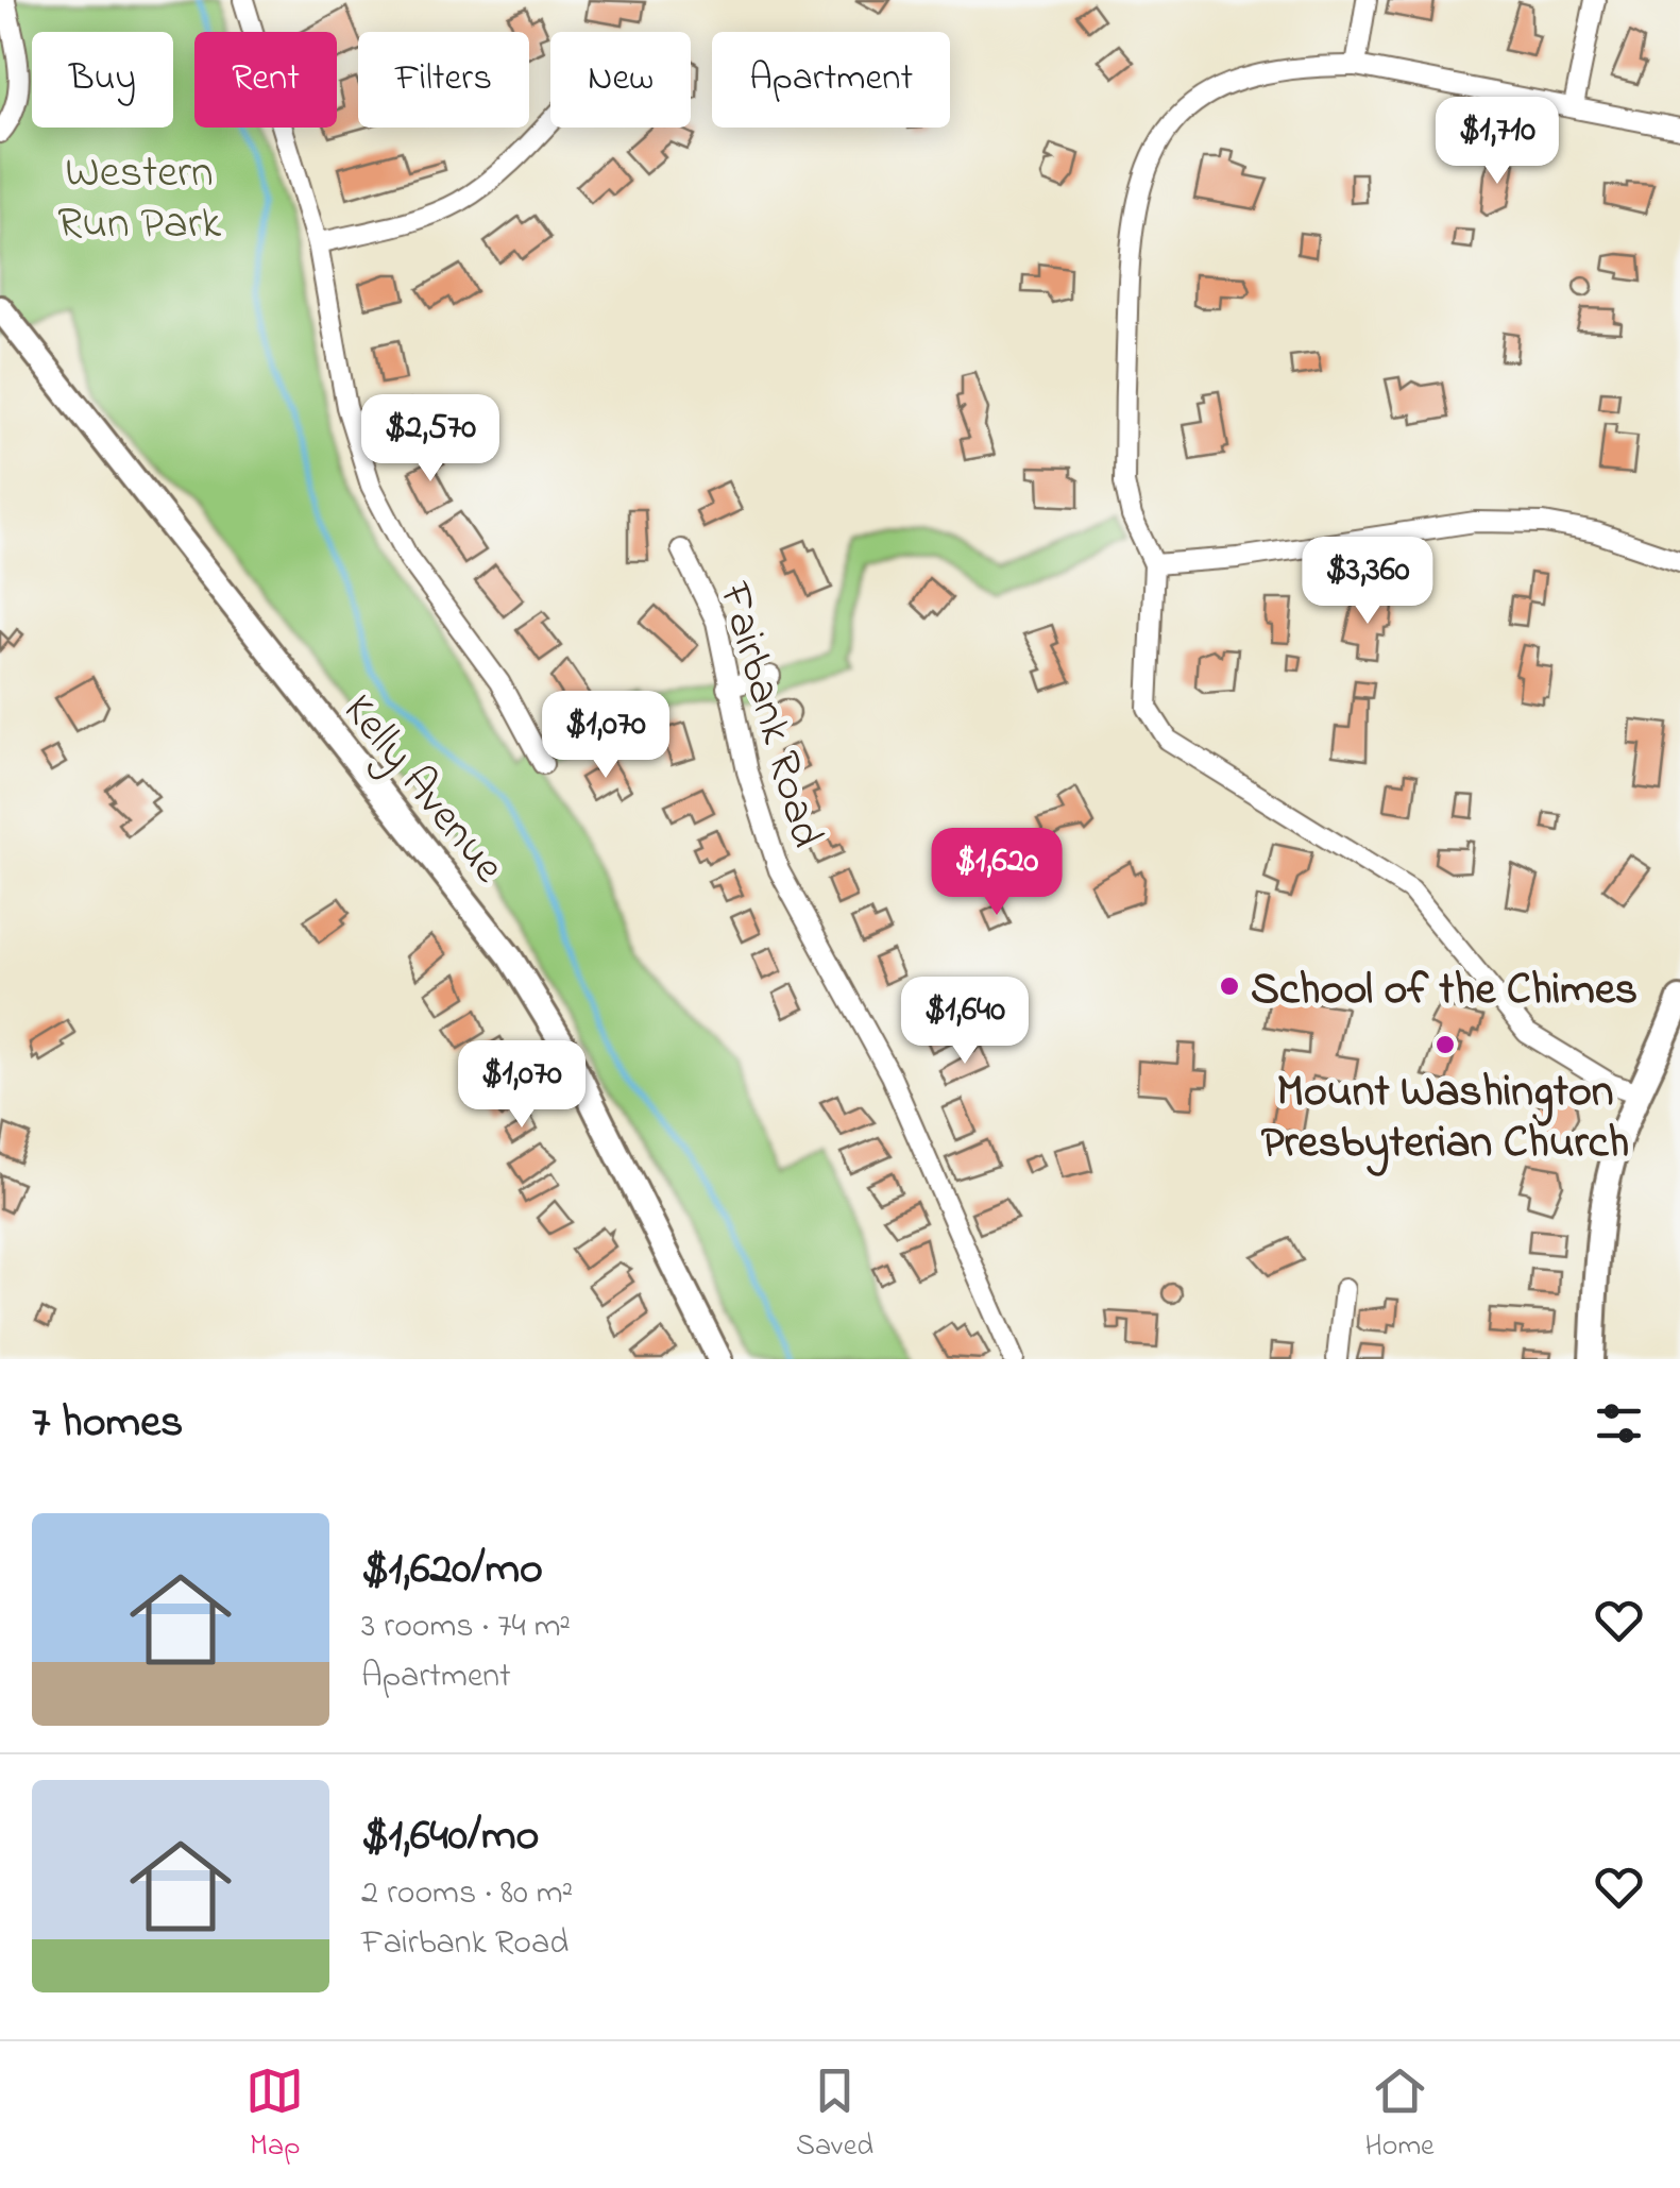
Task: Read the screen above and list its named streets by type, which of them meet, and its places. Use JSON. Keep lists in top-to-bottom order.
{
  "streets": {
    "main road": ["Kelly Avenue"],
    "street": ["Fairbank Road"]
  },
  "parks": ["Western Run Park"],
  "places": ["School of the Chimes", "Mount Washington Presbyterian Church"],
  "page": {
    "chip": [
      "Buy",
      "Rent",
      "Filters",
      "New",
      "Apartment"
    ],
    "price": [
      "$1,710",
      "$2,570",
      "$3,360",
      "$1,070",
      "$1,620",
      "$1,640",
      "$1,070"
    ],
    "heading": "7 homes",
    "list": [
      {
        "name": "$1,620/mo",
        "note": "3 rooms · 74 m² · Apartment"
      },
      {
        "name": "$1,640/mo",
        "note": "2 rooms · 80 m² · Fairbank Road"
      }
    ],
    "tabs": ["Map", "Saved", "Home"]
  }
}
